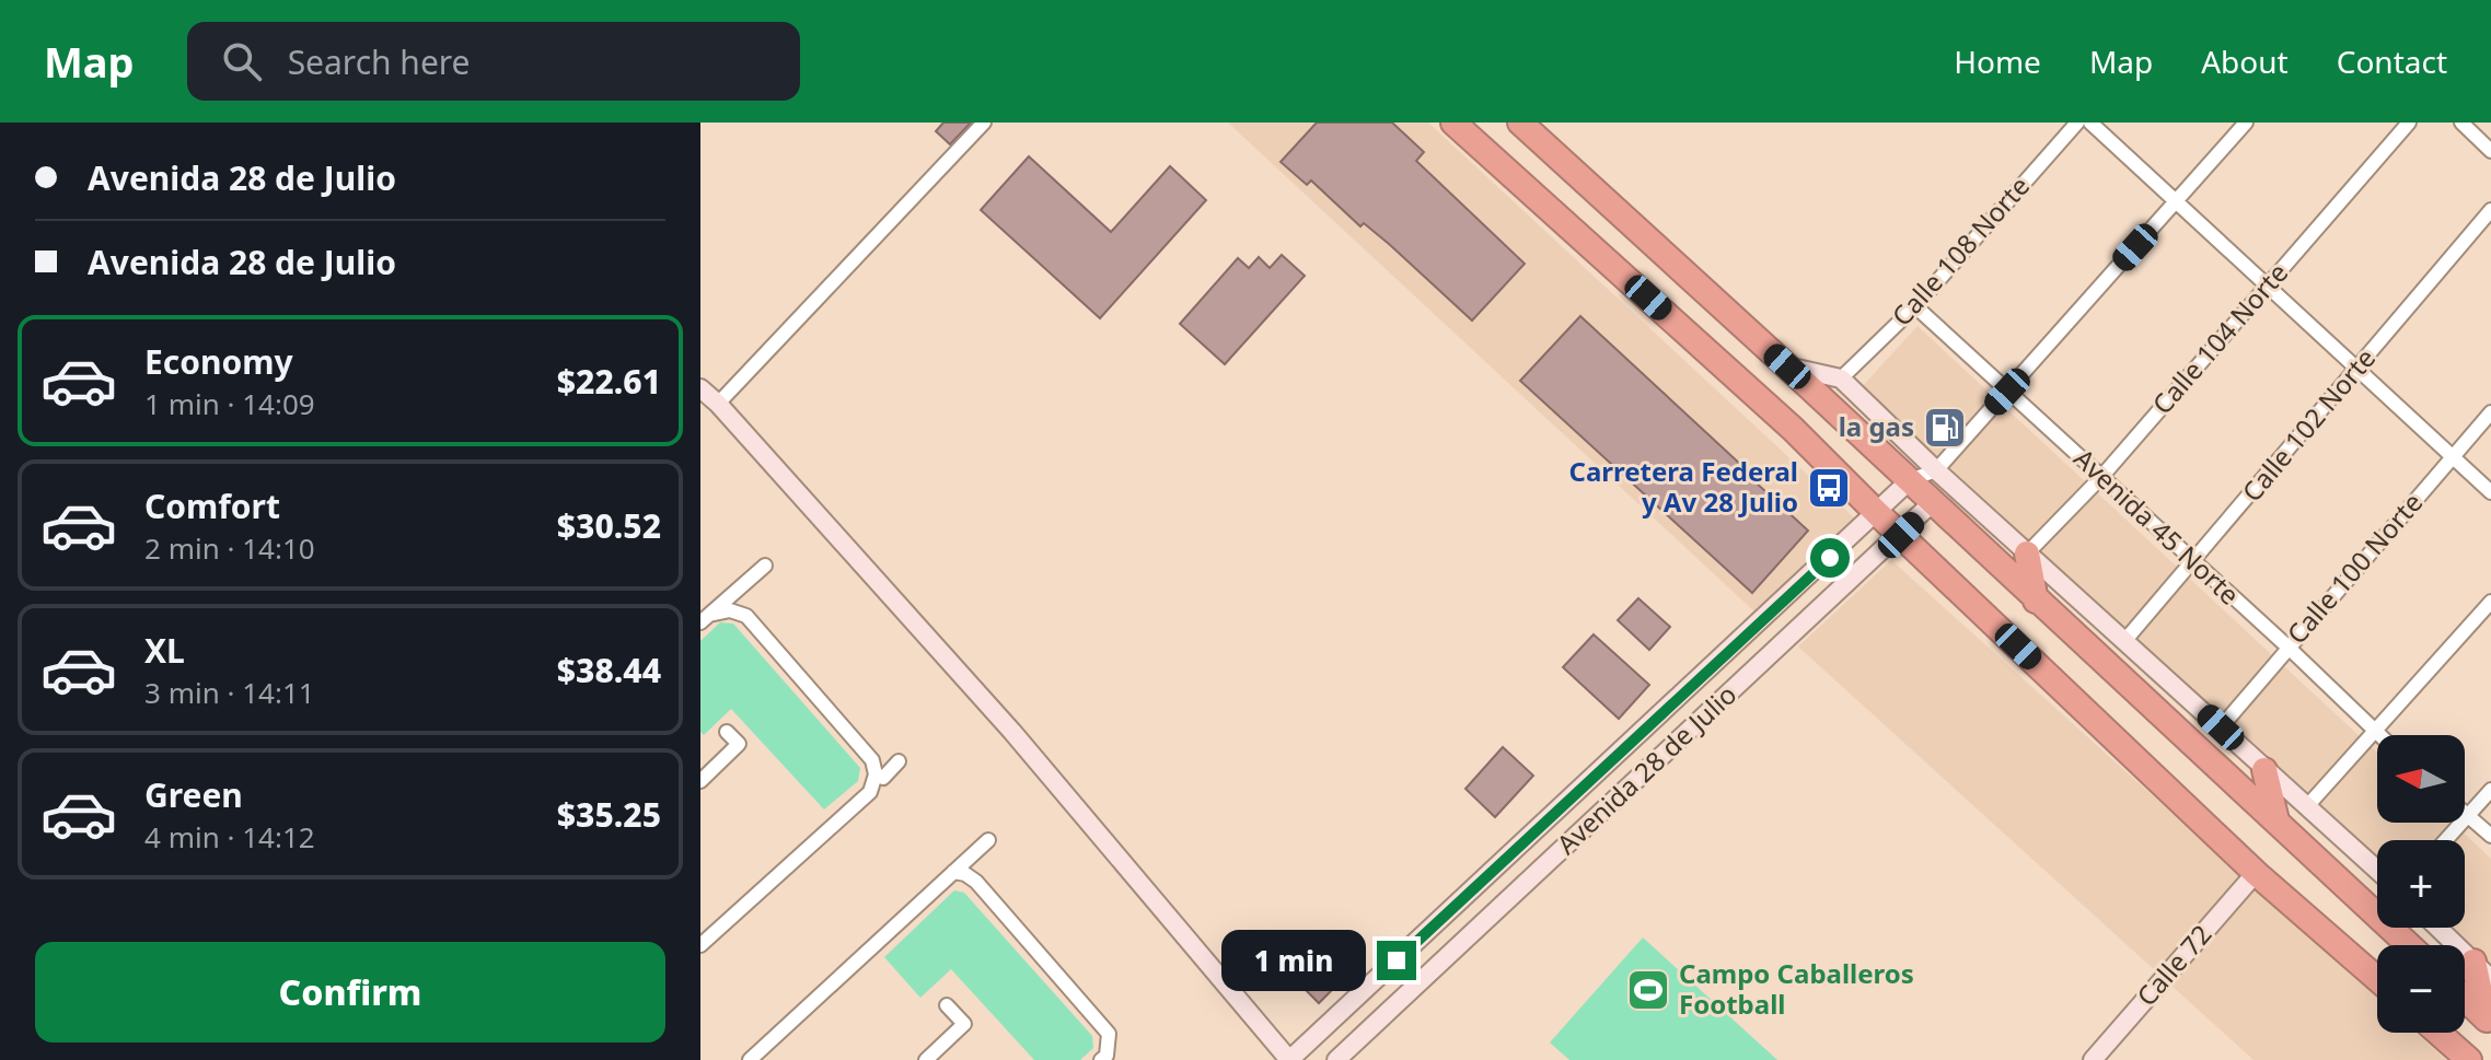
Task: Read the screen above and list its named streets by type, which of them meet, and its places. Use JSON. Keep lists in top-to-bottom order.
{
  "streets": {
    "main road": ["Avenida 28 de Julio", "Calle 72"],
    "street": [
      "Calle 108 Norte",
      "Calle 104 Norte",
      "Calle 102 Norte",
      "Avenida 45 Norte",
      "Calle 100 Norte"
    ]
  },
  "crossings": [
    ["Calle 108 Norte", "Avenida 45 Norte"],
    ["Calle 104 Norte", "Avenida 45 Norte"],
    ["Calle 102 Norte", "Avenida 45 Norte"],
    ["Avenida 45 Norte", "Calle 100 Norte"]
  ],
  "places": {
    "fuel station": ["la gas"],
    "bus stop": ["Carretera Federal y Av 28 Julio"],
    "sports": ["Campo Caballeros Football"]
  },
  "north": "left",
  "page": {
    "header": "Map",
    "search": "Search here",
    "nav": [
      "Home",
      "Map",
      "About",
      "Contact"
    ],
    "banner": ["Avenida 28 de Julio", "Avenida 28 de Julio"],
    "list": [
      {
        "name": "Economy",
        "note": "1 min · 14:09",
        "value": "$22.61"
      },
      {
        "name": "Comfort",
        "note": "2 min · 14:10",
        "value": "$30.52"
      },
      {
        "name": "XL",
        "note": "3 min · 14:11",
        "value": "$38.44"
      },
      {
        "name": "Green",
        "note": "4 min · 14:12",
        "value": "$35.25"
      }
    ],
    "map_buttons": ["+", "−"],
    "buttons": "Confirm",
    "bubble": "1 min"
  }
}
